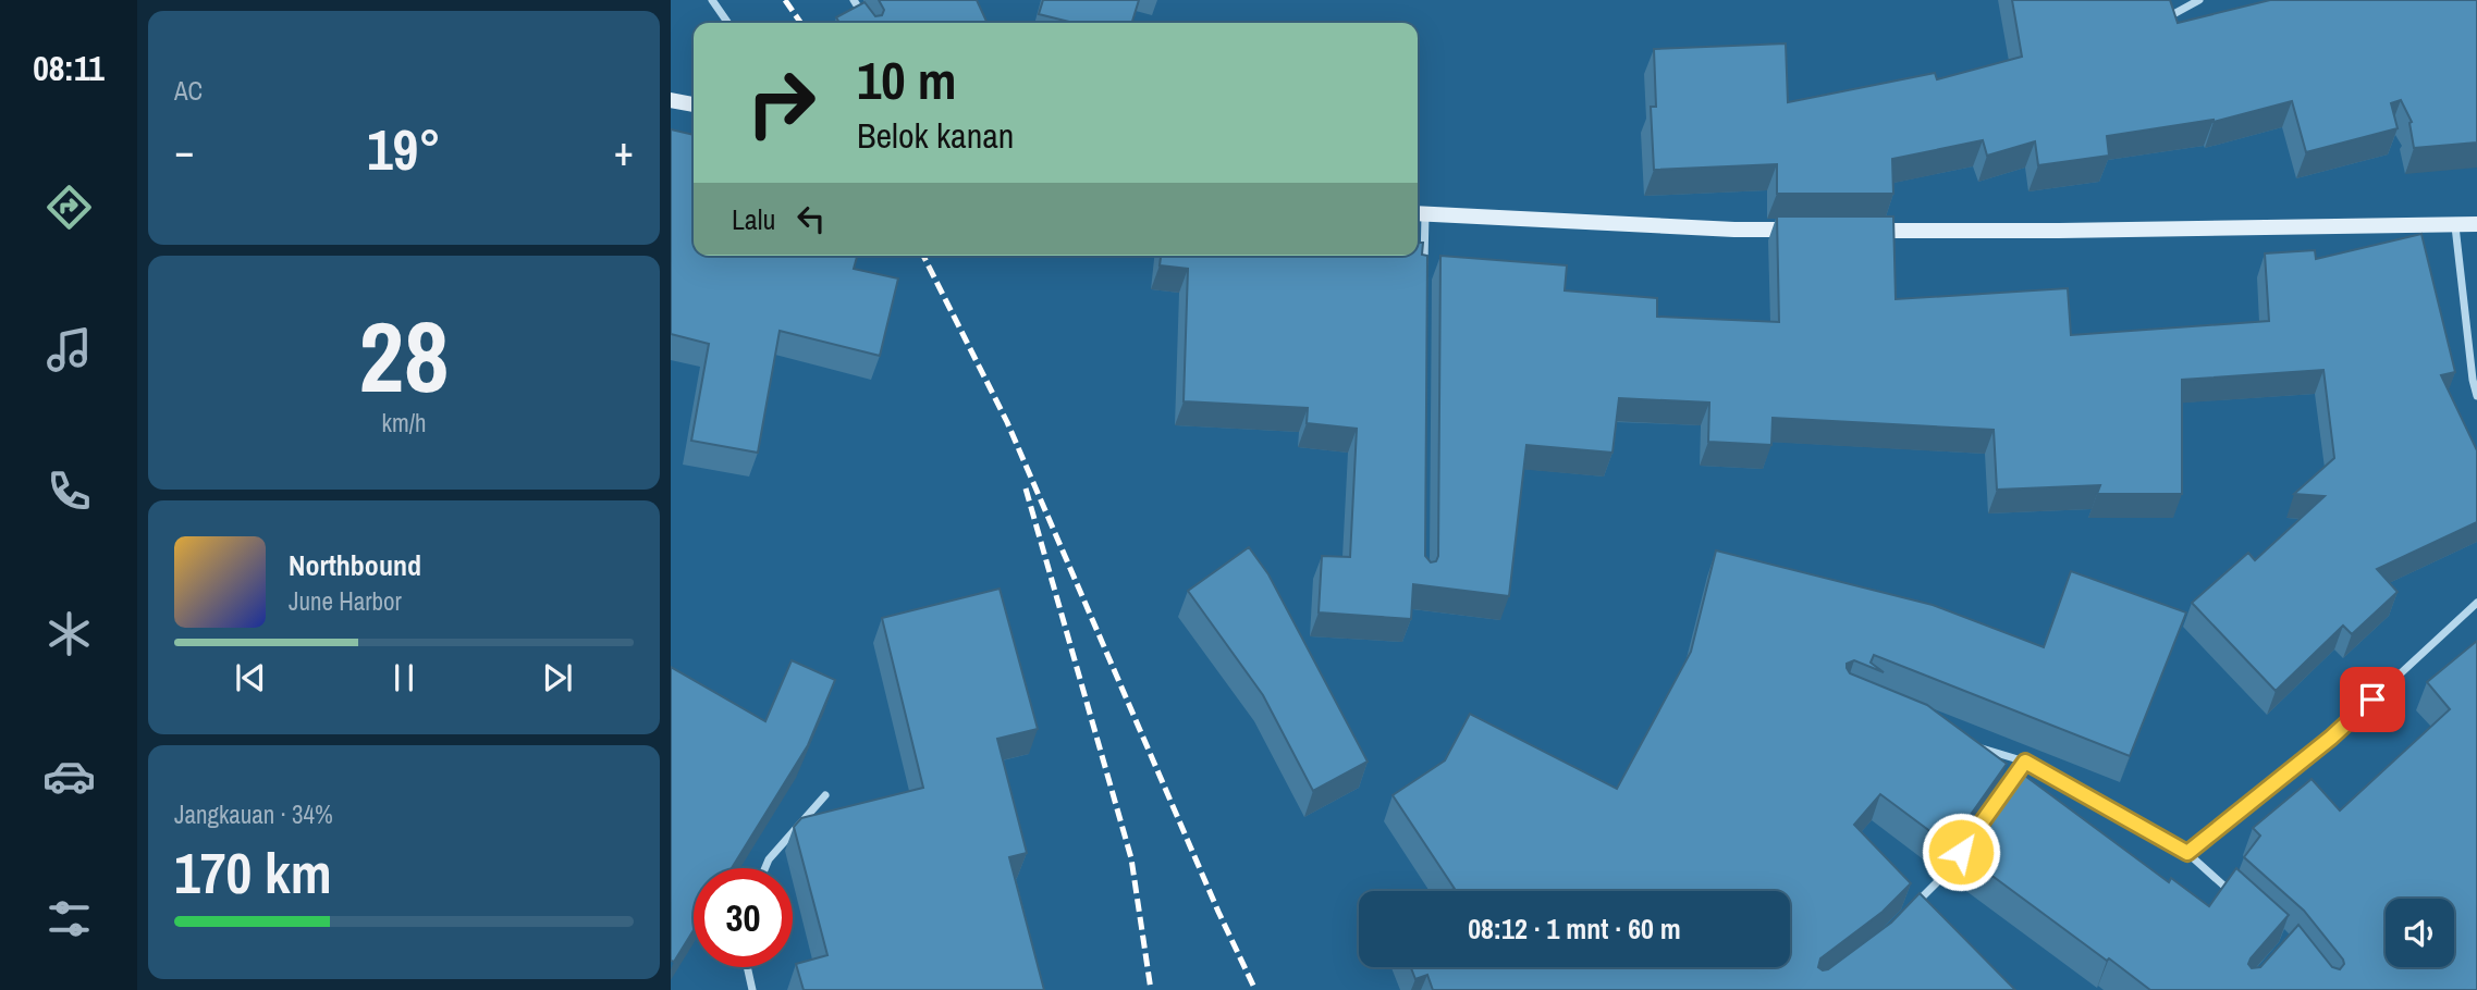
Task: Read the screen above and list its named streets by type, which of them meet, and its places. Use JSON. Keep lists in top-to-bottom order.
{
  "page": {
    "tabs": "08:11",
    "tile": [
      "AC",
      ["28", "km/h"],
      ["Jangkauan · 34%", "170 km"]
    ],
    "turn": ["10 m", "Belok kanan"],
    "heat": ["−", "19°", "+"],
    "then": "Lalu",
    "song": ["Northbound", "June Harbor"],
    "limit": "30",
    "trip": "08:12 · 1 mnt · 60 m"
  }
}
